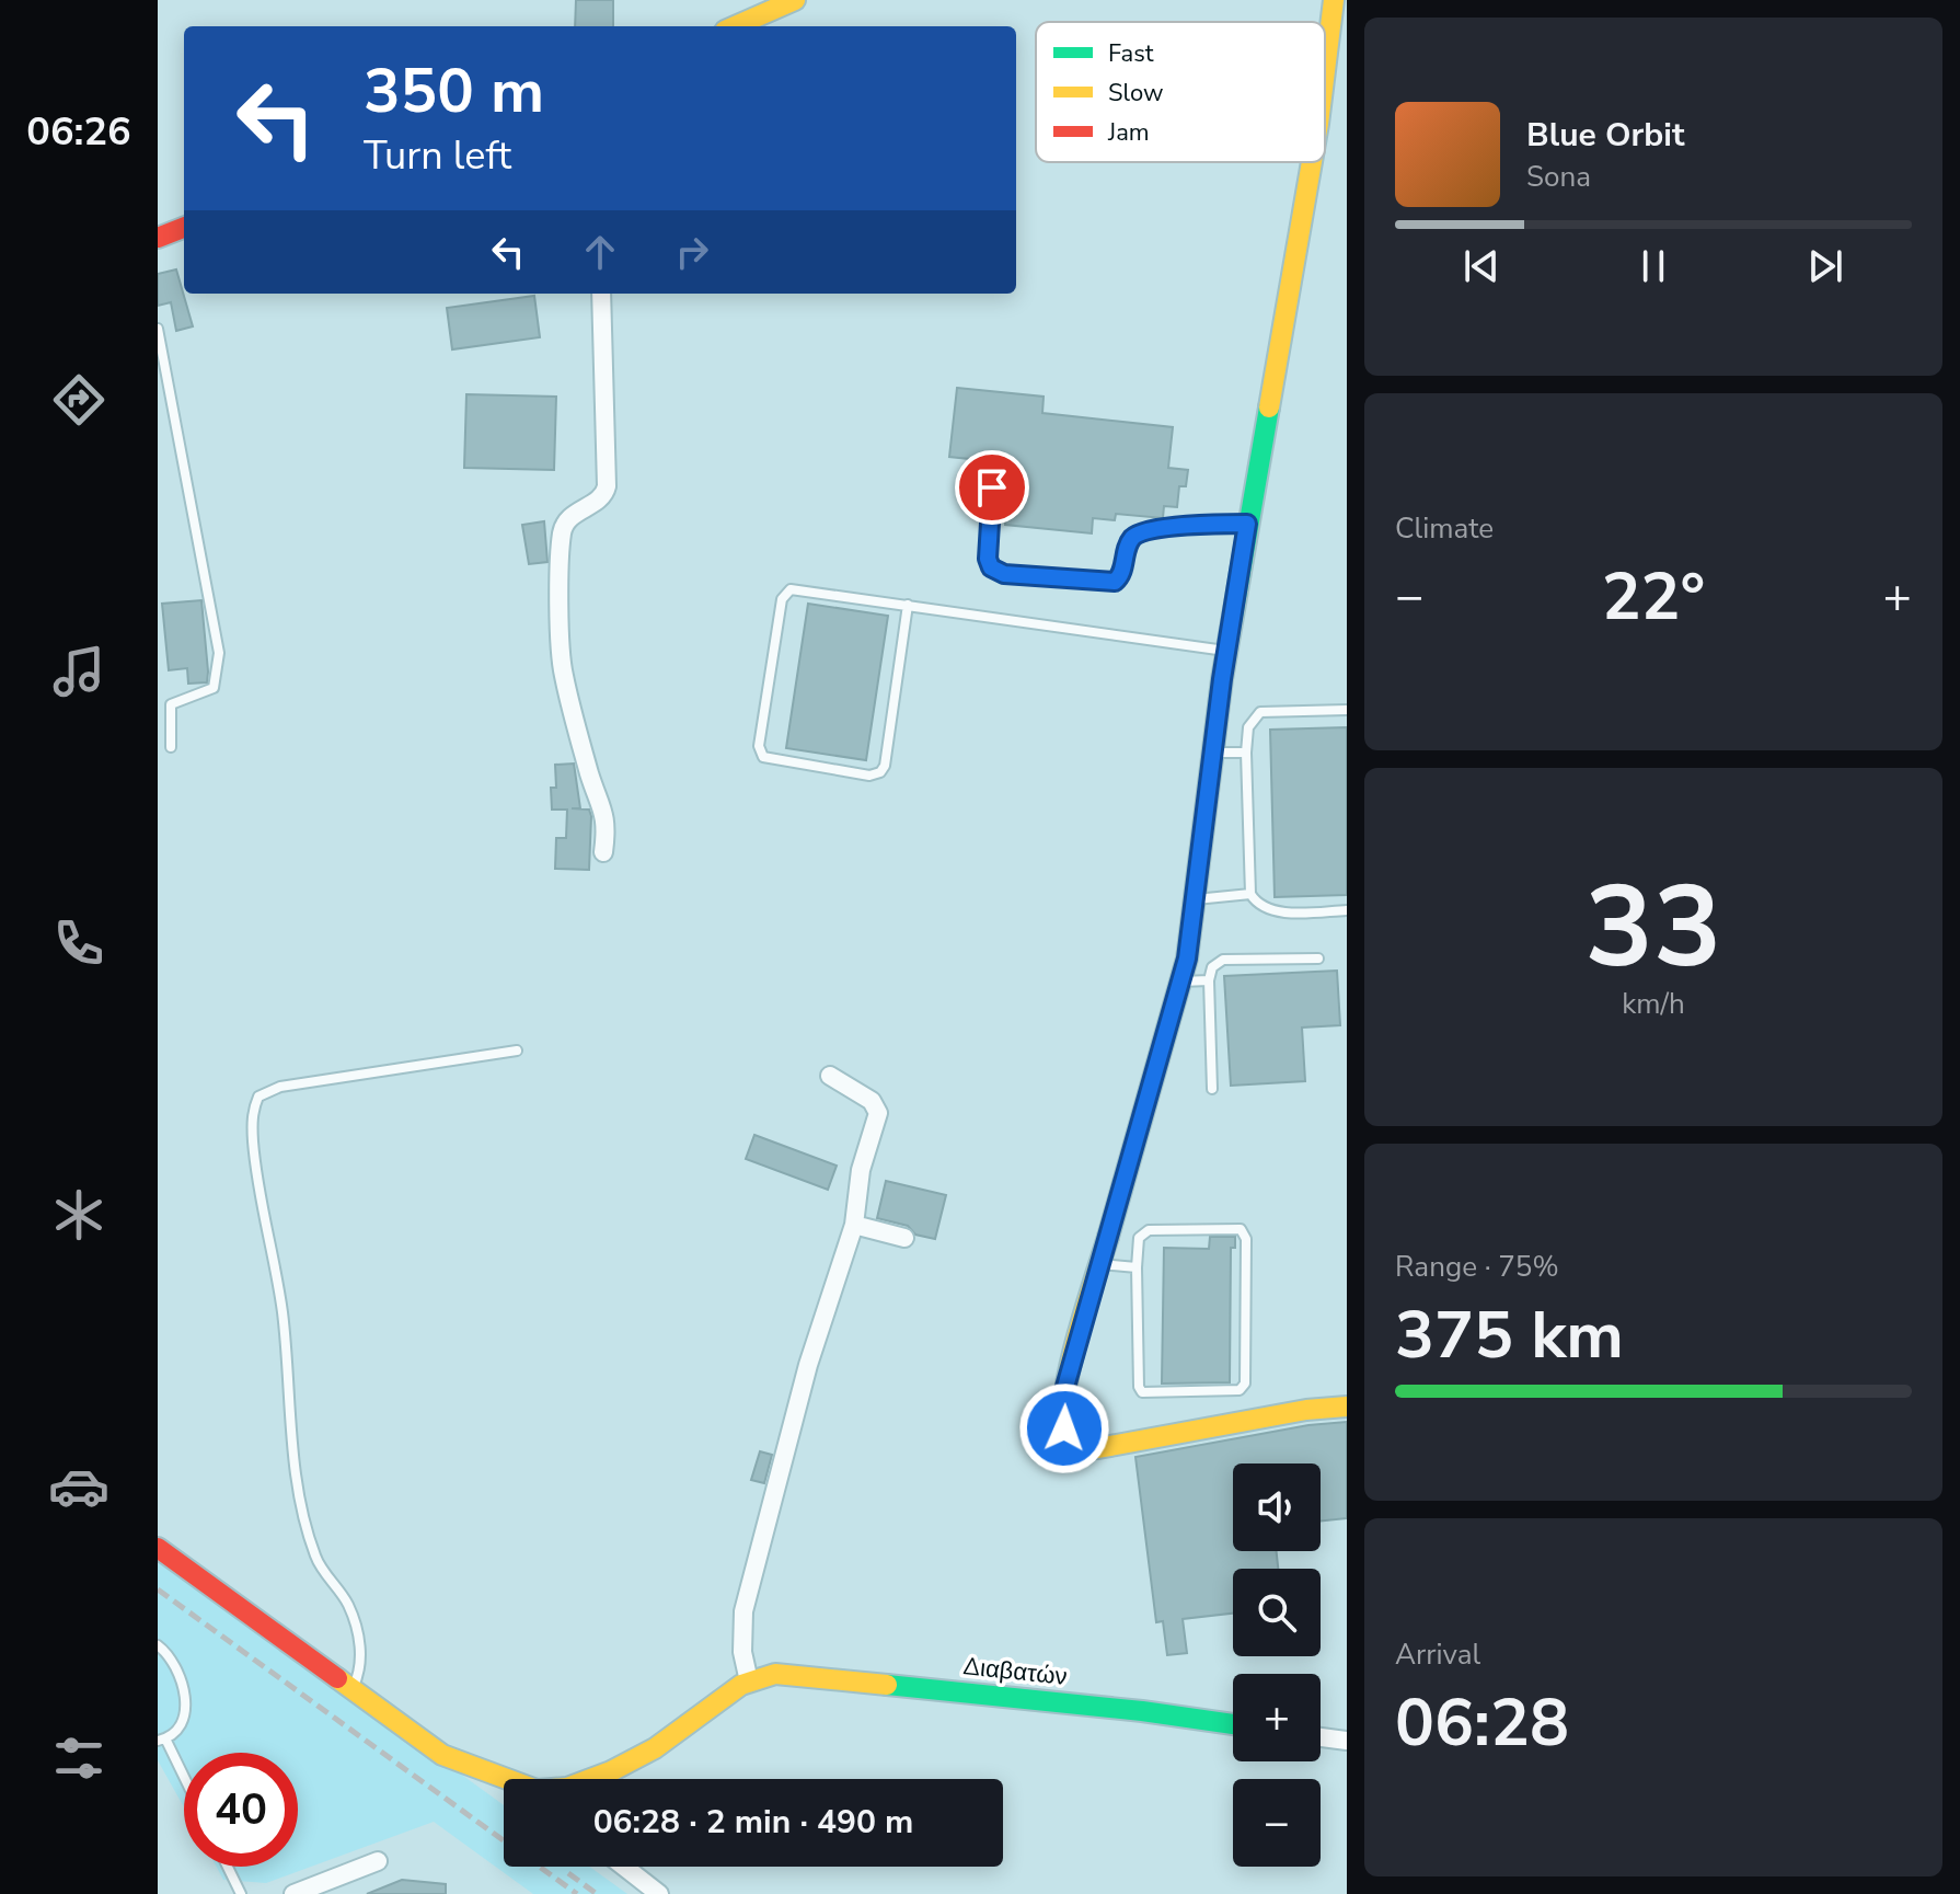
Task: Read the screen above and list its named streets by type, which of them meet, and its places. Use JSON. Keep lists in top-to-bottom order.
{
  "streets": {
    "street": ["Διαβατών"]
  },
  "legend": ["Fast", "Slow", "Jam"],
  "page": {
    "tabs": "06:26",
    "turn": ["350 m", "Turn left"],
    "song": ["Blue Orbit", "Sona"],
    "tile": [
      "Climate",
      ["33", "km/h"],
      ["Range · 75%", "375 km"],
      ["Arrival", "06:28"]
    ],
    "heat": ["−", "22°", "+"],
    "map_buttons": ["+", "−"],
    "limit": "40",
    "trip": "06:28 · 2 min · 490 m"
  }
}
